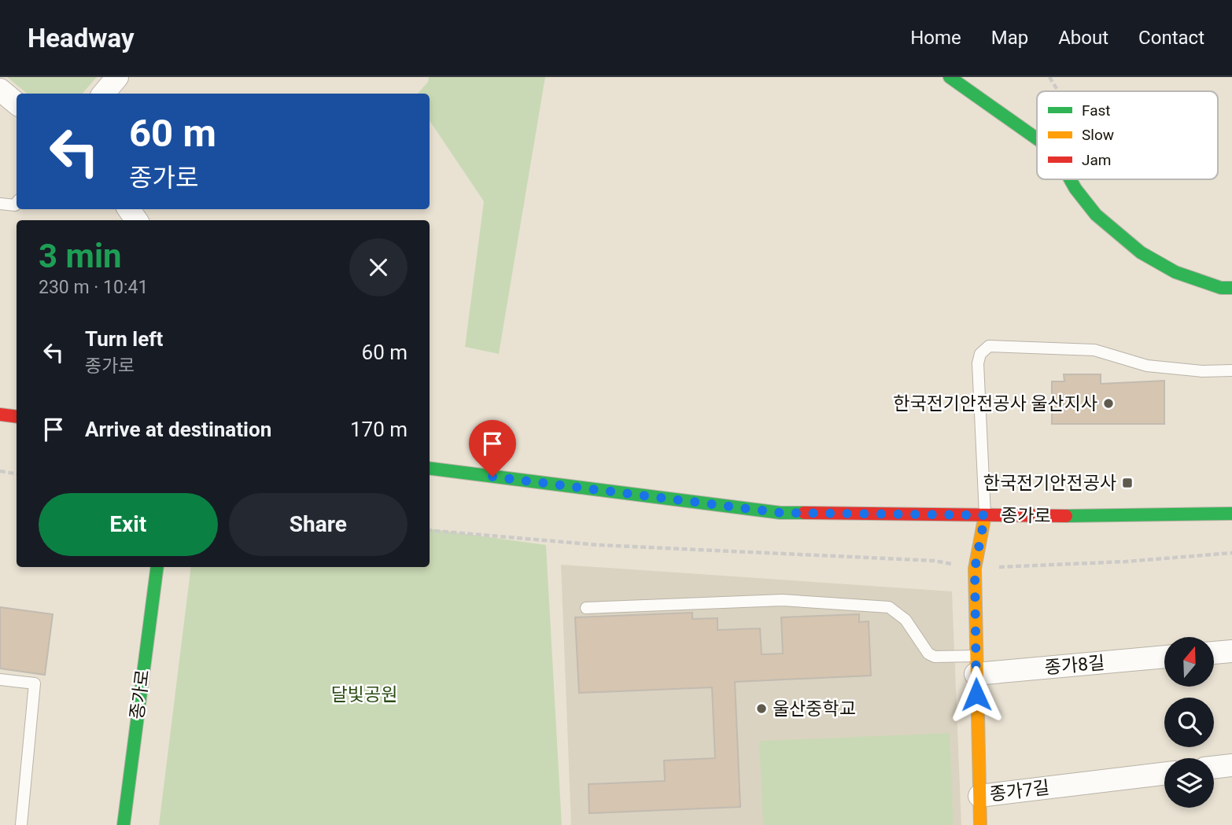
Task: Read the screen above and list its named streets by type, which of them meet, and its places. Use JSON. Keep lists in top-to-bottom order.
{
  "streets": {
    "street": ["종가로", "종가8길", "종가7길"]
  },
  "crossings": [
    ["종가로", "종가7길"],
    ["종가8길", "종가7길"]
  ],
  "parks": ["달빛공원"],
  "places": {
    "other": ["한국전기안전공사 울산지사", "울산중학교"],
    "transit": ["한국전기안전공사"]
  },
  "legend": ["Fast", "Slow", "Jam"],
  "north": "top",
  "page": {
    "header": "Headway",
    "nav": [
      "Home",
      "Map",
      "About",
      "Contact"
    ],
    "turn": ["60 m", "종가로"],
    "heading": ["3 min", "230 m · 10:41"],
    "list": [
      {
        "name": "Turn left",
        "note": "종가로",
        "value": "60 m"
      },
      {
        "name": "Arrive at destination",
        "value": "170 m"
      }
    ],
    "buttons": ["Exit", "Share"]
  }
}
